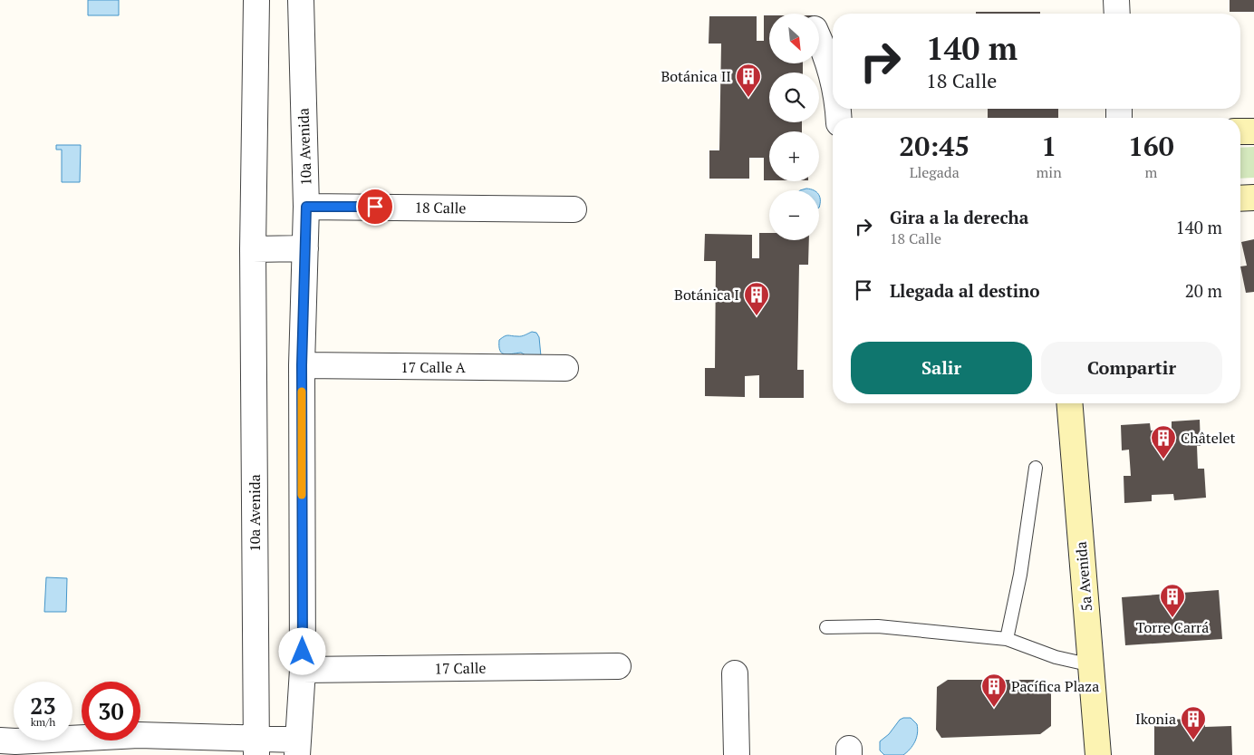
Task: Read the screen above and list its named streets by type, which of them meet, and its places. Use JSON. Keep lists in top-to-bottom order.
{
  "streets": {
    "street": [
      "10a Avenida",
      "18 Calle",
      "17 Calle A",
      "5a Avenida",
      "17 Calle"
    ]
  },
  "crossings": [
    ["10a Avenida", "18 Calle"],
    ["10a Avenida", "17 Calle A"],
    ["10a Avenida", "17 Calle"]
  ],
  "places": {
    "building": [
      "Botánica II",
      "Botánica I",
      "Châtelet",
      "Torre Carrá",
      "Pacífica Plaza",
      "Ikonia"
    ]
  },
  "north": "bottom right",
  "page": {
    "map_buttons": ["+", "−"],
    "turn": ["140 m", "18 Calle"],
    "eta": [
      "20:45",
      "Llegada",
      "1",
      "min",
      "160",
      "m"
    ],
    "list": [
      {
        "name": "Gira a la derecha",
        "note": "18 Calle",
        "value": "140 m"
      },
      {
        "name": "Llegada al destino",
        "value": "20 m"
      }
    ],
    "buttons": ["Salir", "Compartir"],
    "speed": "23 km/h",
    "limit": "30"
  }
}
